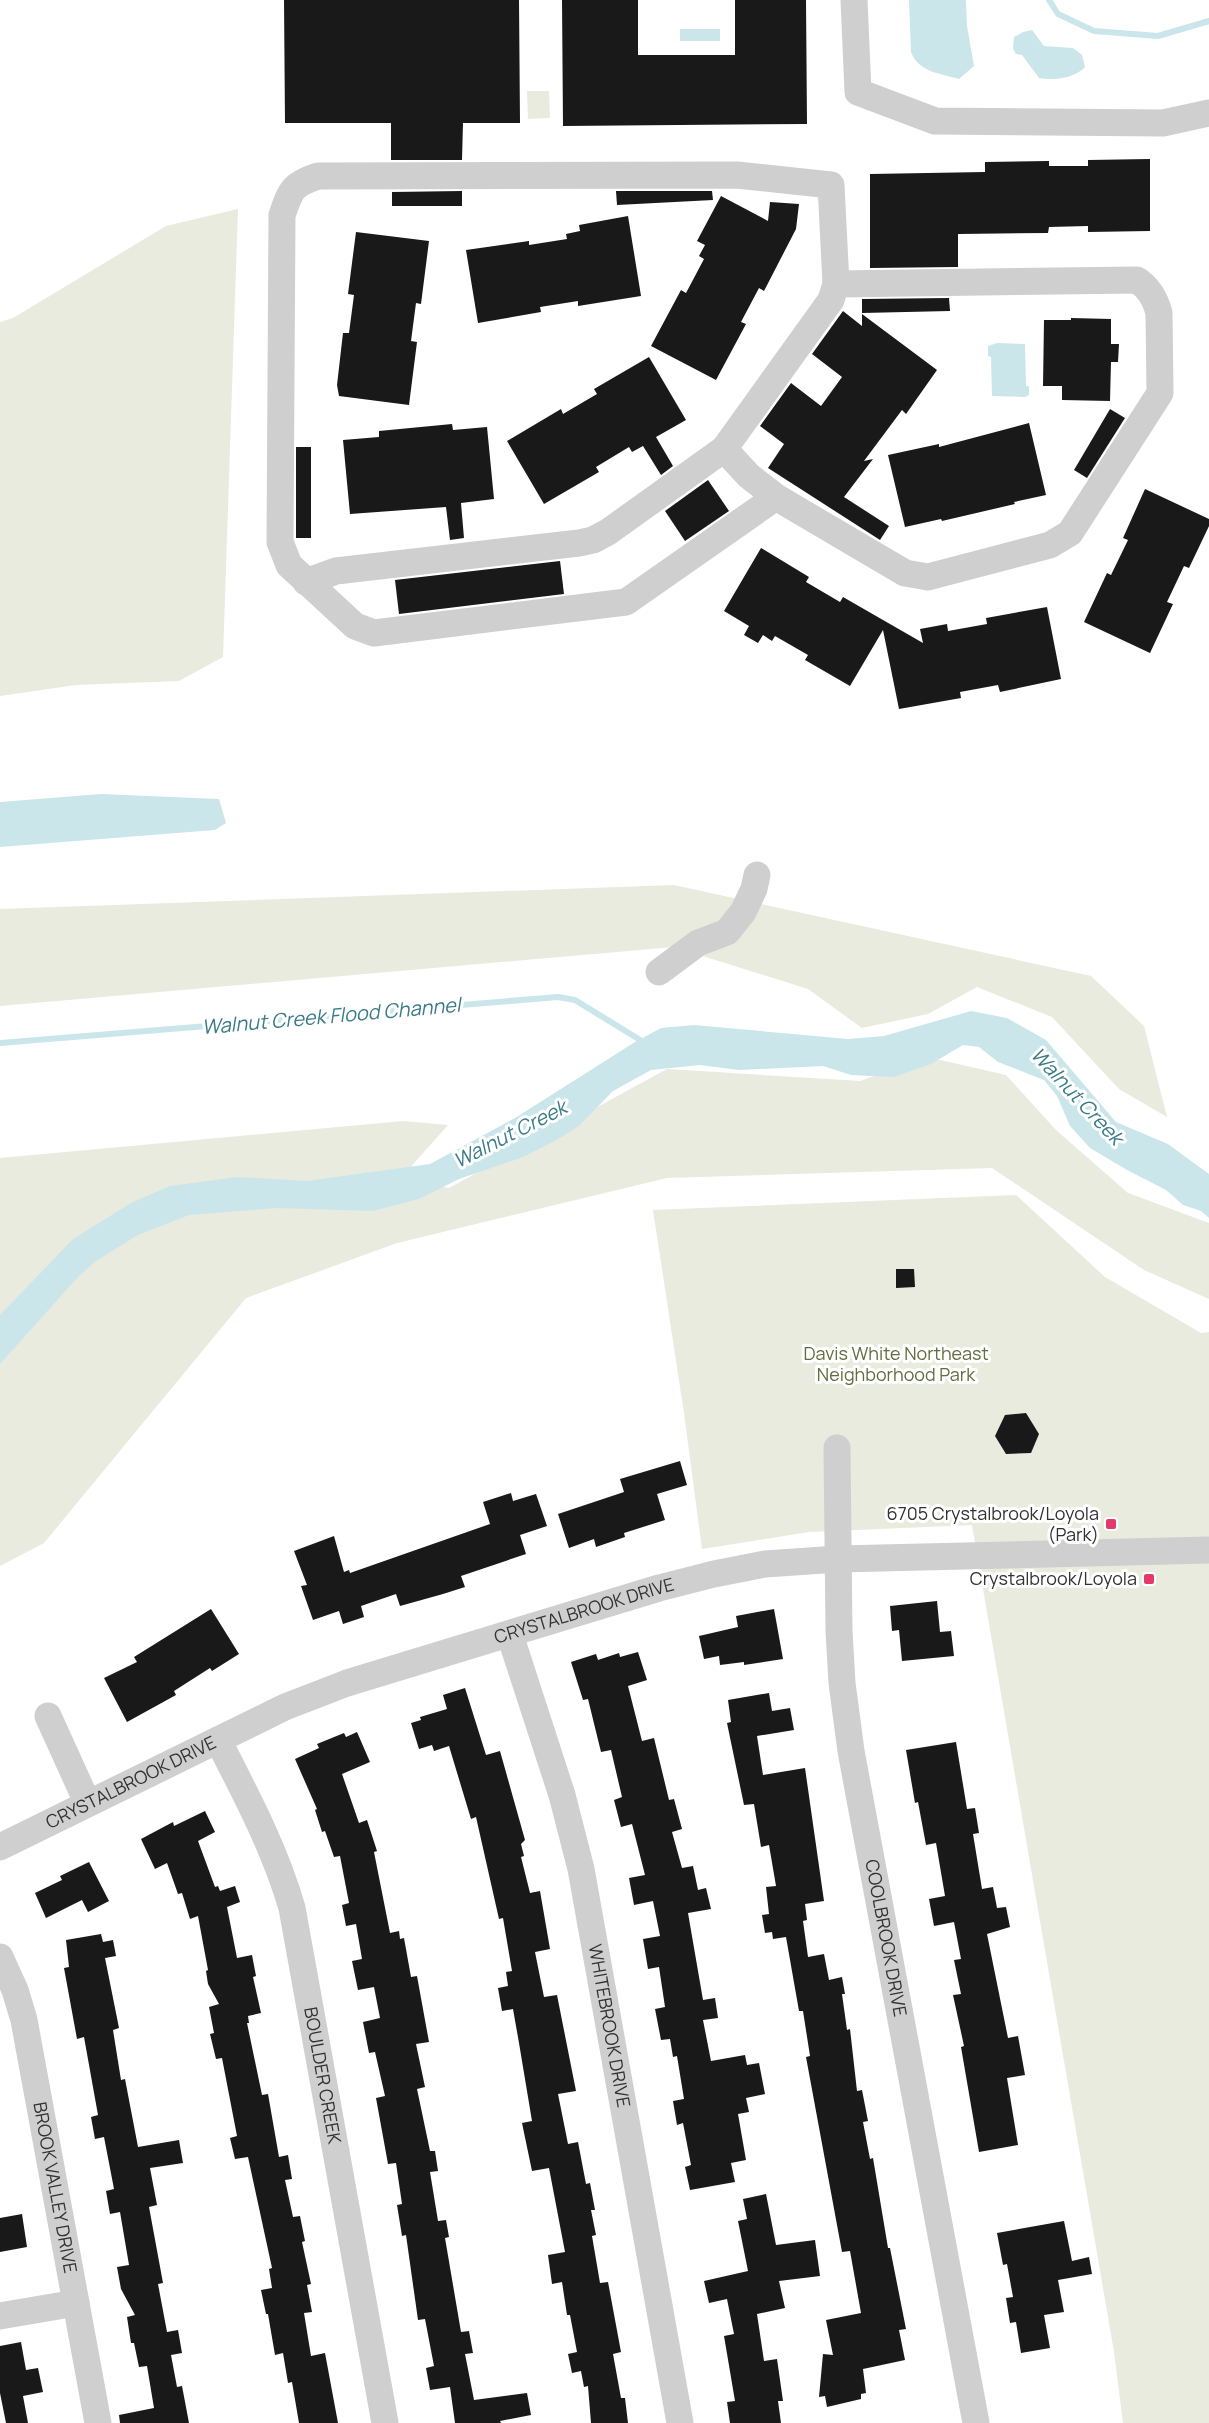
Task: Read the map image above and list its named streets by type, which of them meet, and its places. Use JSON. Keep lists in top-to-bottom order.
{
  "streets": {
    "street": [
      "CRYSTALBROOK DRIVE",
      "COOLBROOK DRIVE",
      "WHITEBROOK DRIVE",
      "BOULDER CREEK",
      "BROOK VALLEY DRIVE"
    ]
  },
  "crossings": [
    ["CRYSTALBROOK DRIVE", "COOLBROOK DRIVE"],
    ["CRYSTALBROOK DRIVE", "WHITEBROOK DRIVE"],
    ["CRYSTALBROOK DRIVE", "BOULDER CREEK"]
  ],
  "water": ["Walnut Creek Flood Channel", "Walnut Creek"],
  "parks": ["Davis White Northeast Neighborhood Park"],
  "places": {
    "transit": ["6705 Crystalbrook/Loyola (Park)", "Crystalbrook/Loyola"]
  }
}
